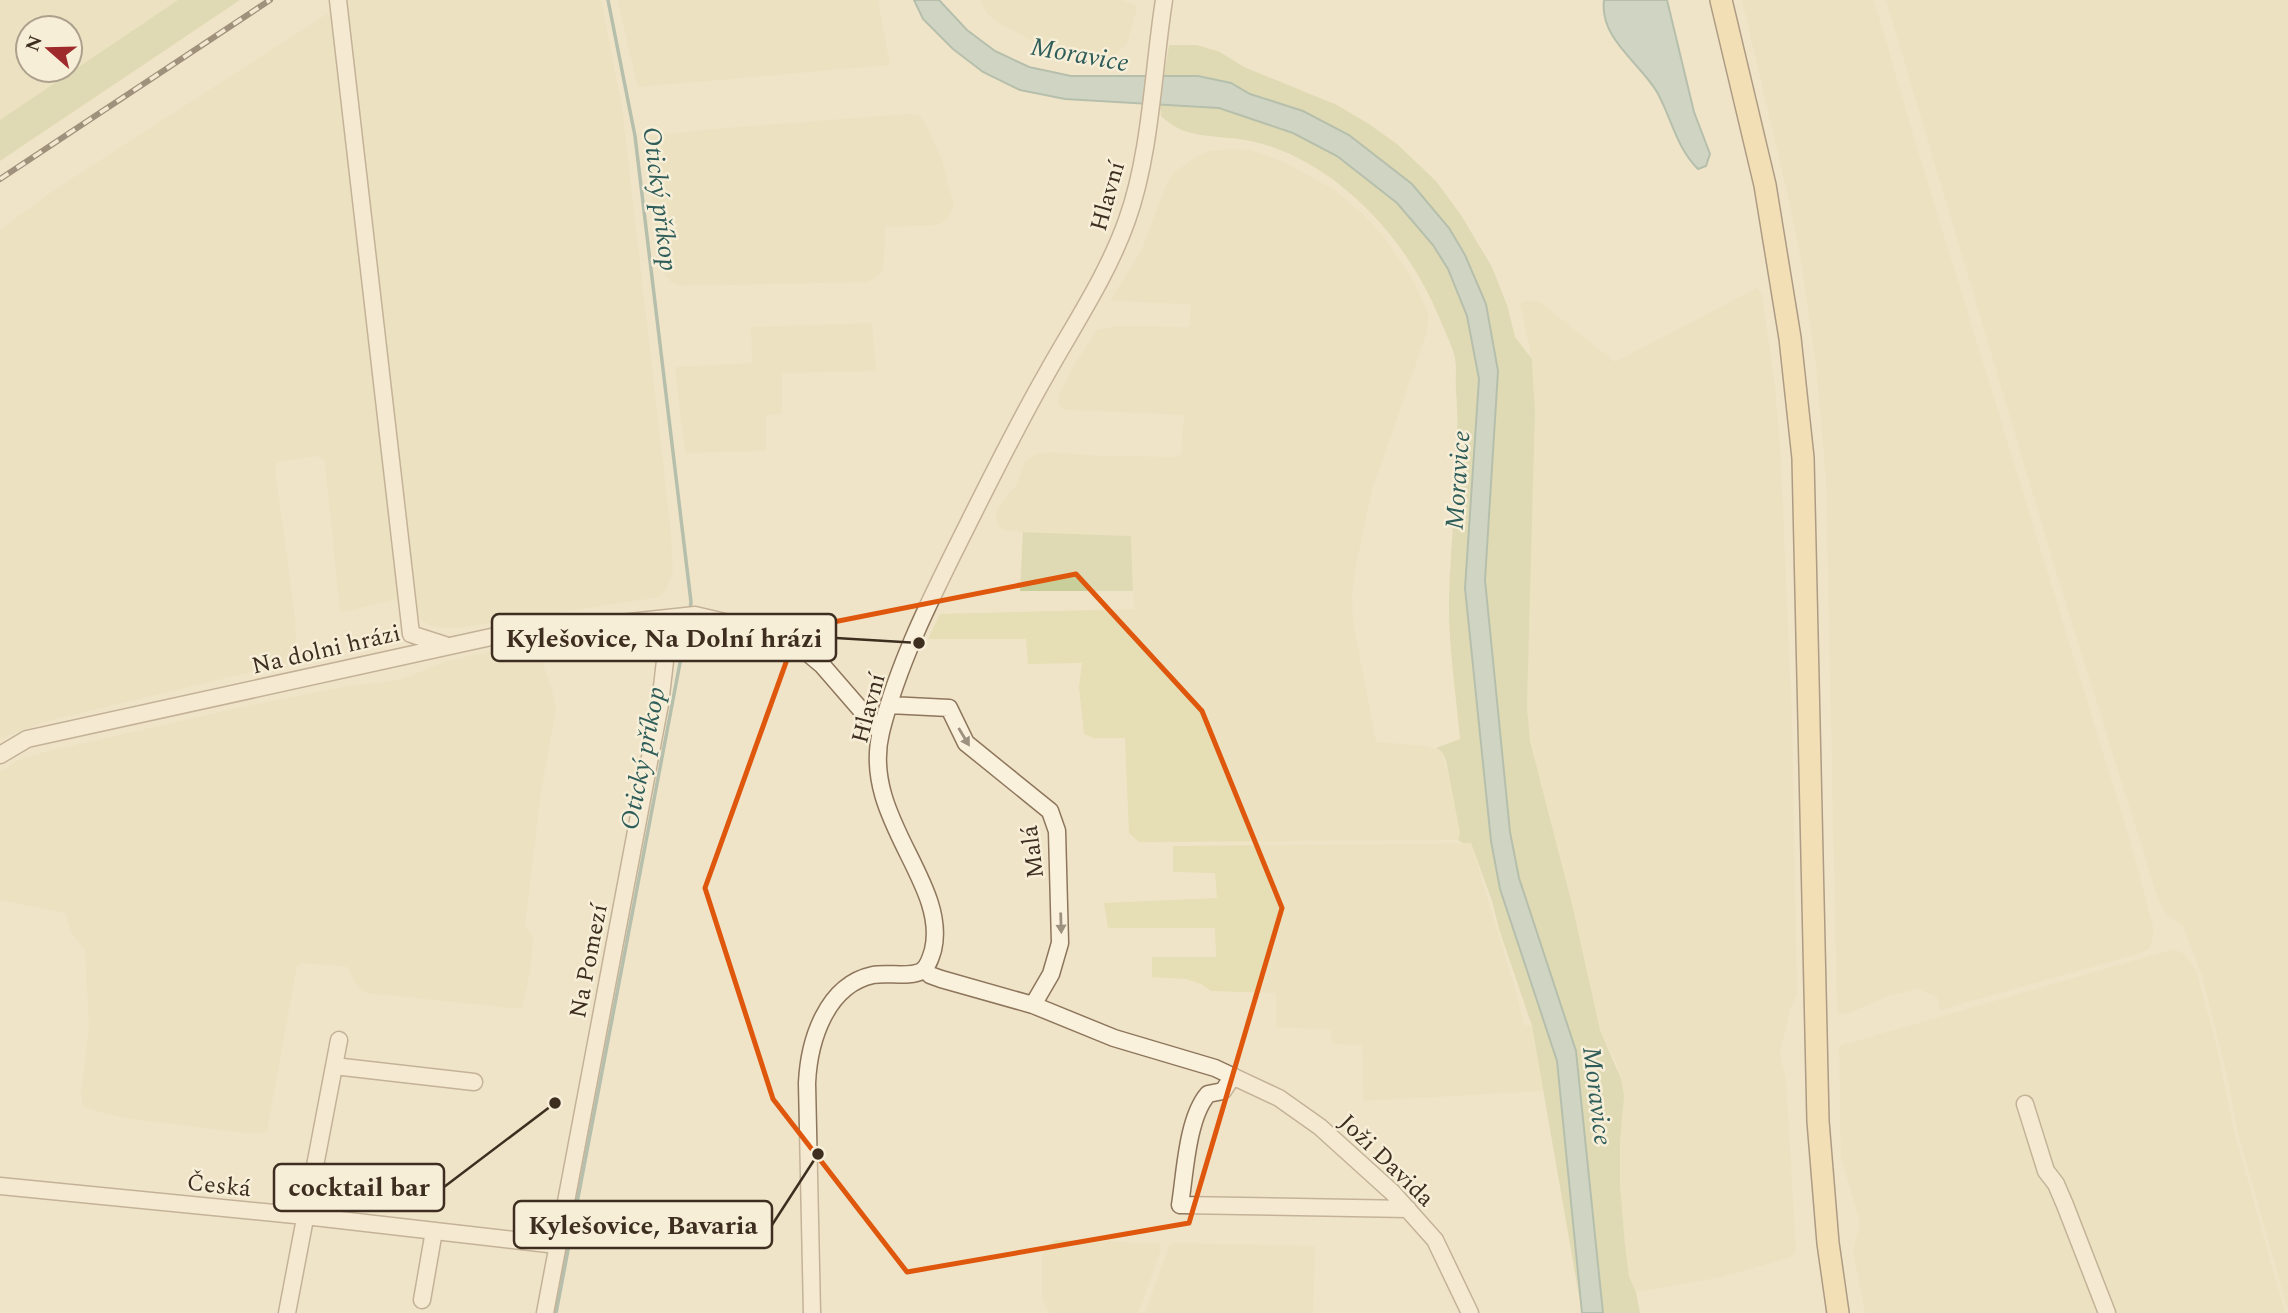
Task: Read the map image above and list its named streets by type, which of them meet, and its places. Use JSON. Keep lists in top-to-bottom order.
{
  "streets": {
    "street": [
      "Hlavní",
      "Na dolni hrázi",
      "Malá",
      "Na Pomezí",
      "Joži Davida",
      "Česká"
    ]
  },
  "crossings": [
    ["Hlavní", "Na dolni hrázi"],
    ["Hlavní", "Malá"],
    ["Hlavní", "Joži Davida"],
    ["Na dolni hrázi", "Na Pomezí"],
    ["Malá", "Joži Davida"],
    ["Na Pomezí", "Česká"]
  ],
  "one_way": ["Malá"],
  "water": ["Moravice", "Otický příkop"],
  "places": ["Kylešovice, Na Dolní hrázi", "cocktail bar", "Kylešovice, Bavaria"],
  "north": "left"
}
